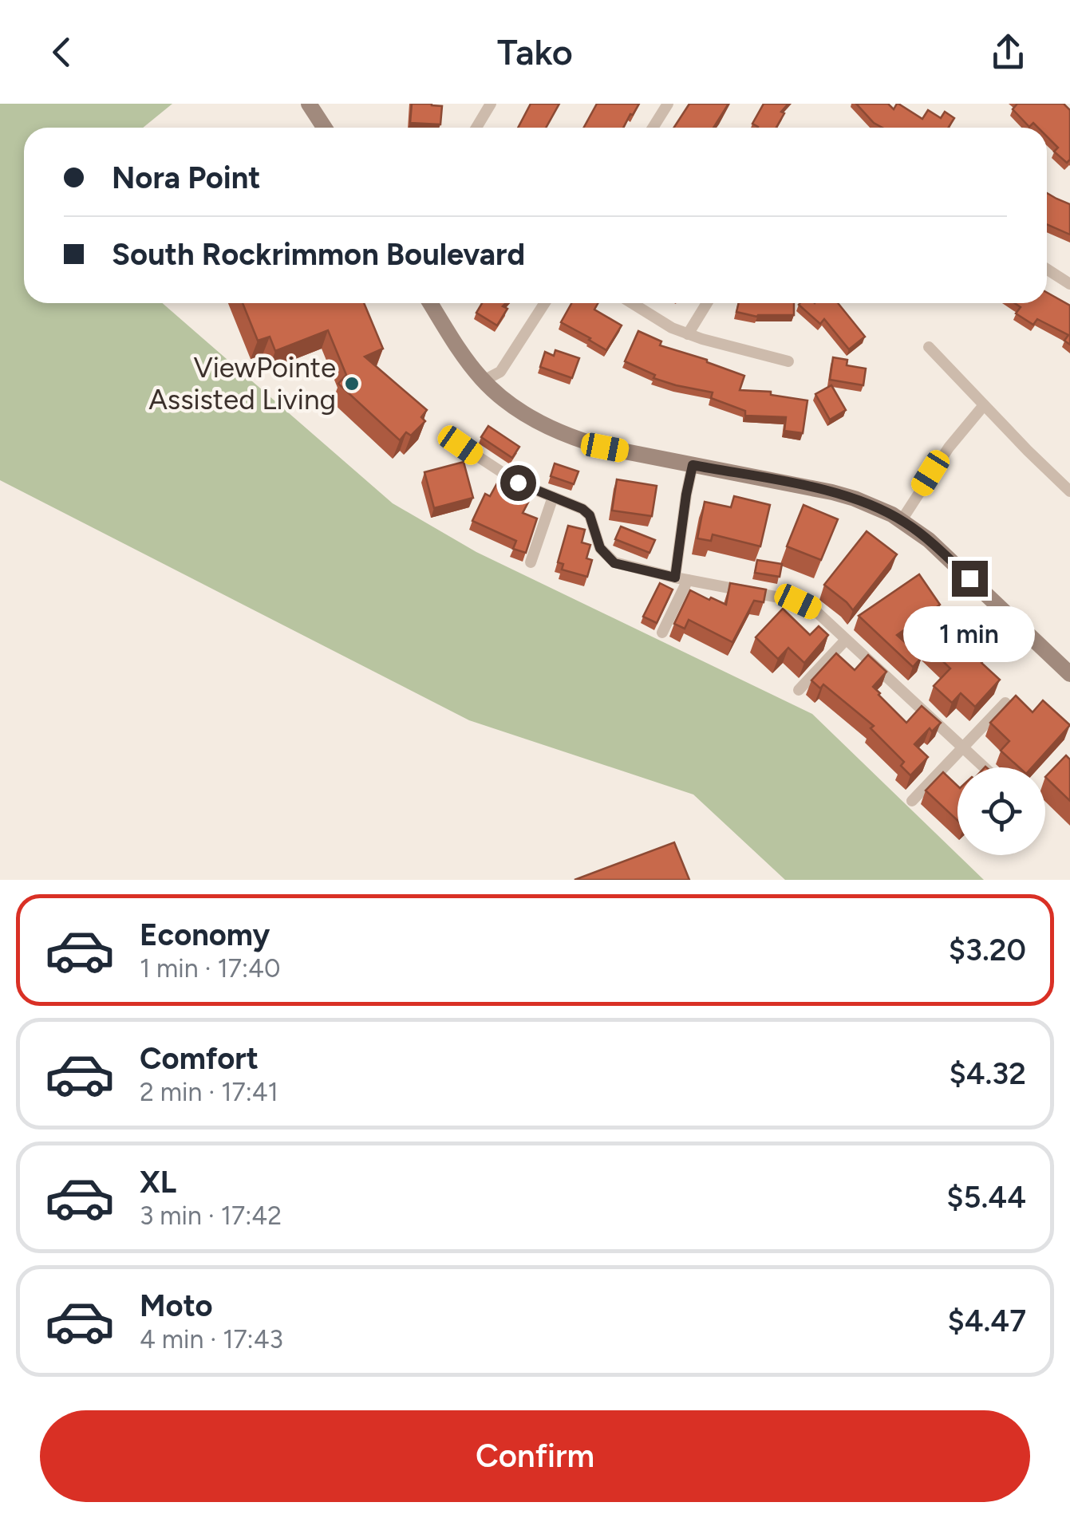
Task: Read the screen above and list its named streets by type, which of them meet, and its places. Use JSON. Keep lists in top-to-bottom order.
{
  "places": ["ViewPointe Assisted Living"],
  "page": {
    "header": "Tako",
    "banner": ["Nora Point", "South Rockrimmon Boulevard"],
    "bubble": "1 min",
    "list": [
      {
        "name": "Economy",
        "note": "1 min · 17:40",
        "value": "$3.20"
      },
      {
        "name": "Comfort",
        "note": "2 min · 17:41",
        "value": "$4.32"
      },
      {
        "name": "XL",
        "note": "3 min · 17:42",
        "value": "$5.44"
      },
      {
        "name": "Moto",
        "note": "4 min · 17:43",
        "value": "$4.47"
      }
    ],
    "buttons": "Confirm"
  }
}
